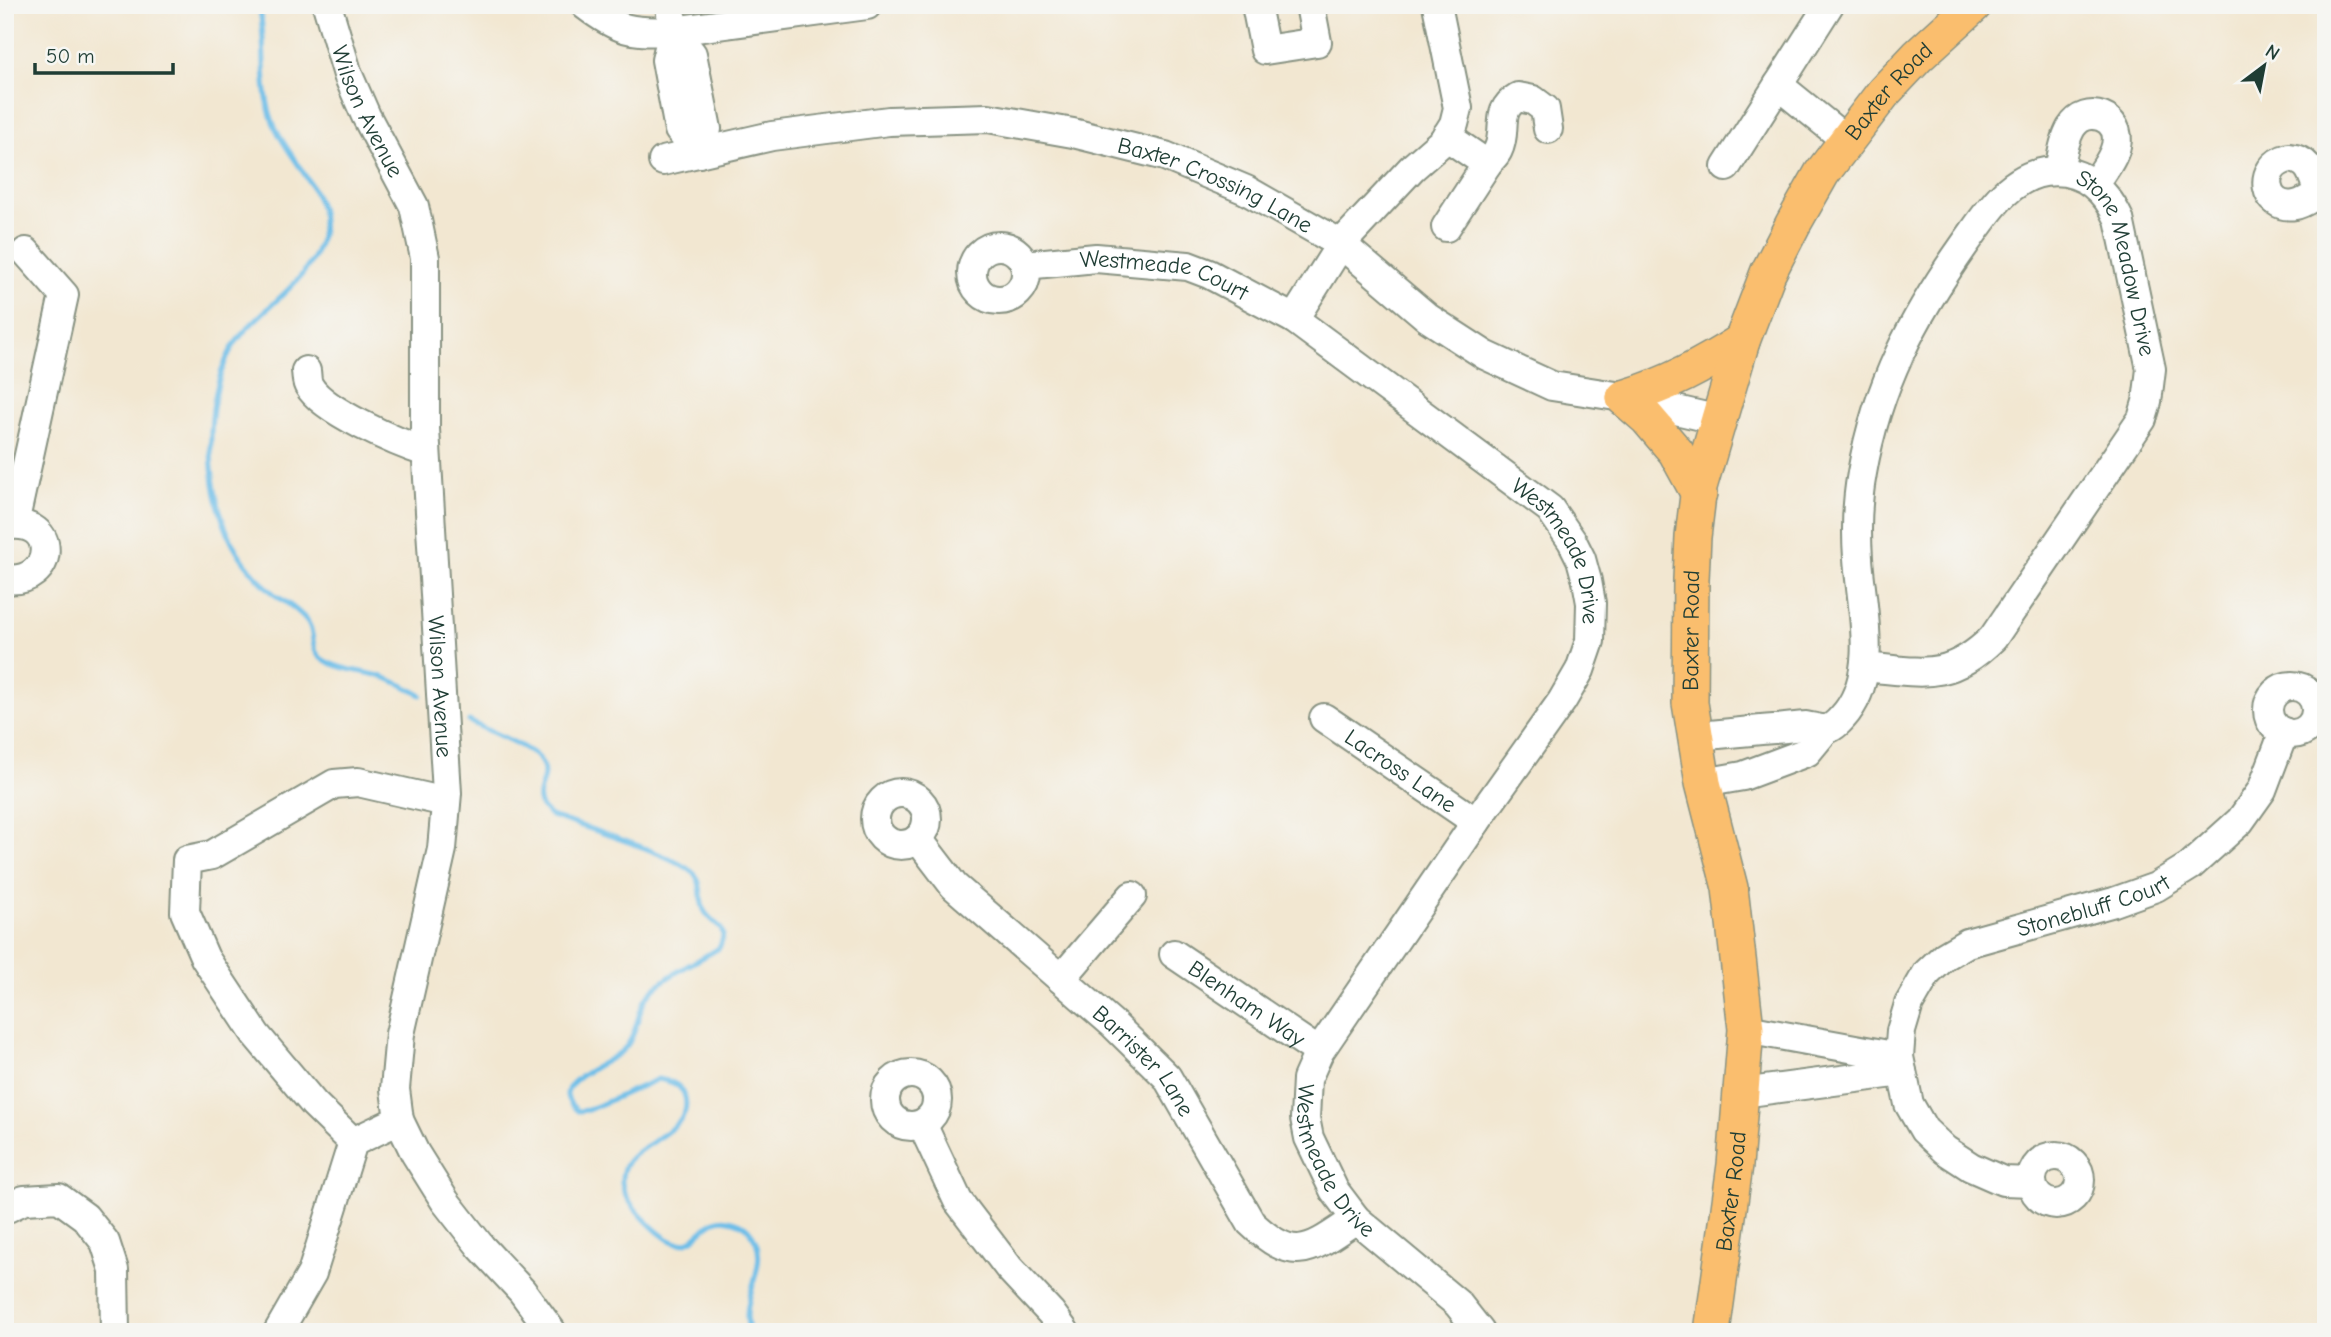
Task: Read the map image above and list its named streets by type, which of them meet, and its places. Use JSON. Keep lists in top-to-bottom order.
{
  "streets": {
    "main road": ["Baxter Road"],
    "street": [
      "Wilson Avenue",
      "Baxter Crossing Lane",
      "Stone Meadow Drive",
      "Westmeade Court",
      "Westmeade Drive",
      "Lacross Lane",
      "Stonebluff Court",
      "Blenham Way",
      "Barrister Lane"
    ]
  },
  "crossings": [
    ["Baxter Road", "Baxter Crossing Lane"],
    ["Baxter Road", "Stone Meadow Drive"],
    ["Westmeade Court", "Westmeade Drive"],
    ["Westmeade Drive", "Lacross Lane"],
    ["Westmeade Drive", "Blenham Way"],
    ["Westmeade Drive", "Barrister Lane"]
  ],
  "scale_bar": "50 m",
  "north": "top right"
}
